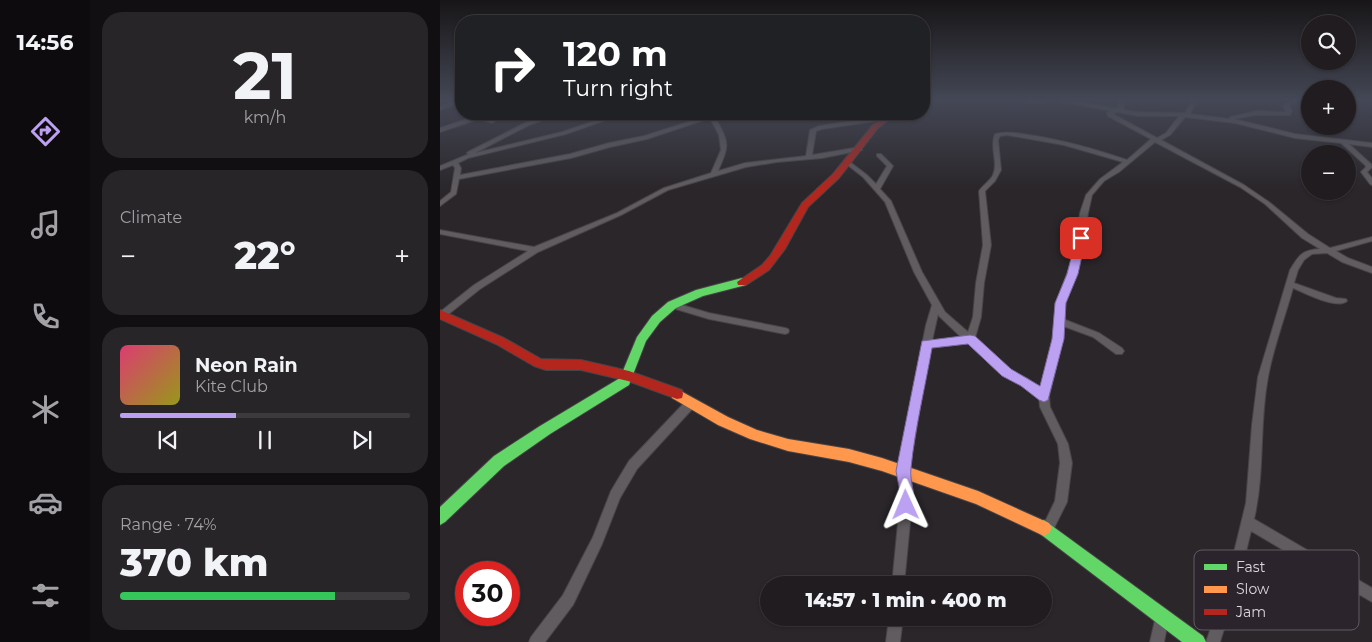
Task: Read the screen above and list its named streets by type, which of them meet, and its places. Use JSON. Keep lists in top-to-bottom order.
{
  "legend": ["Fast", "Slow", "Jam"],
  "page": {
    "tabs": "14:56",
    "tile": [
      ["21", "km/h"],
      "Climate",
      ["Range · 74%", "370 km"]
    ],
    "map_buttons": ["+", "−"],
    "turn": ["120 m", "Turn right"],
    "heat": ["−", "22°", "+"],
    "song": ["Neon Rain", "Kite Club"],
    "limit": "30",
    "trip": "14:57 · 1 min · 400 m"
  }
}
